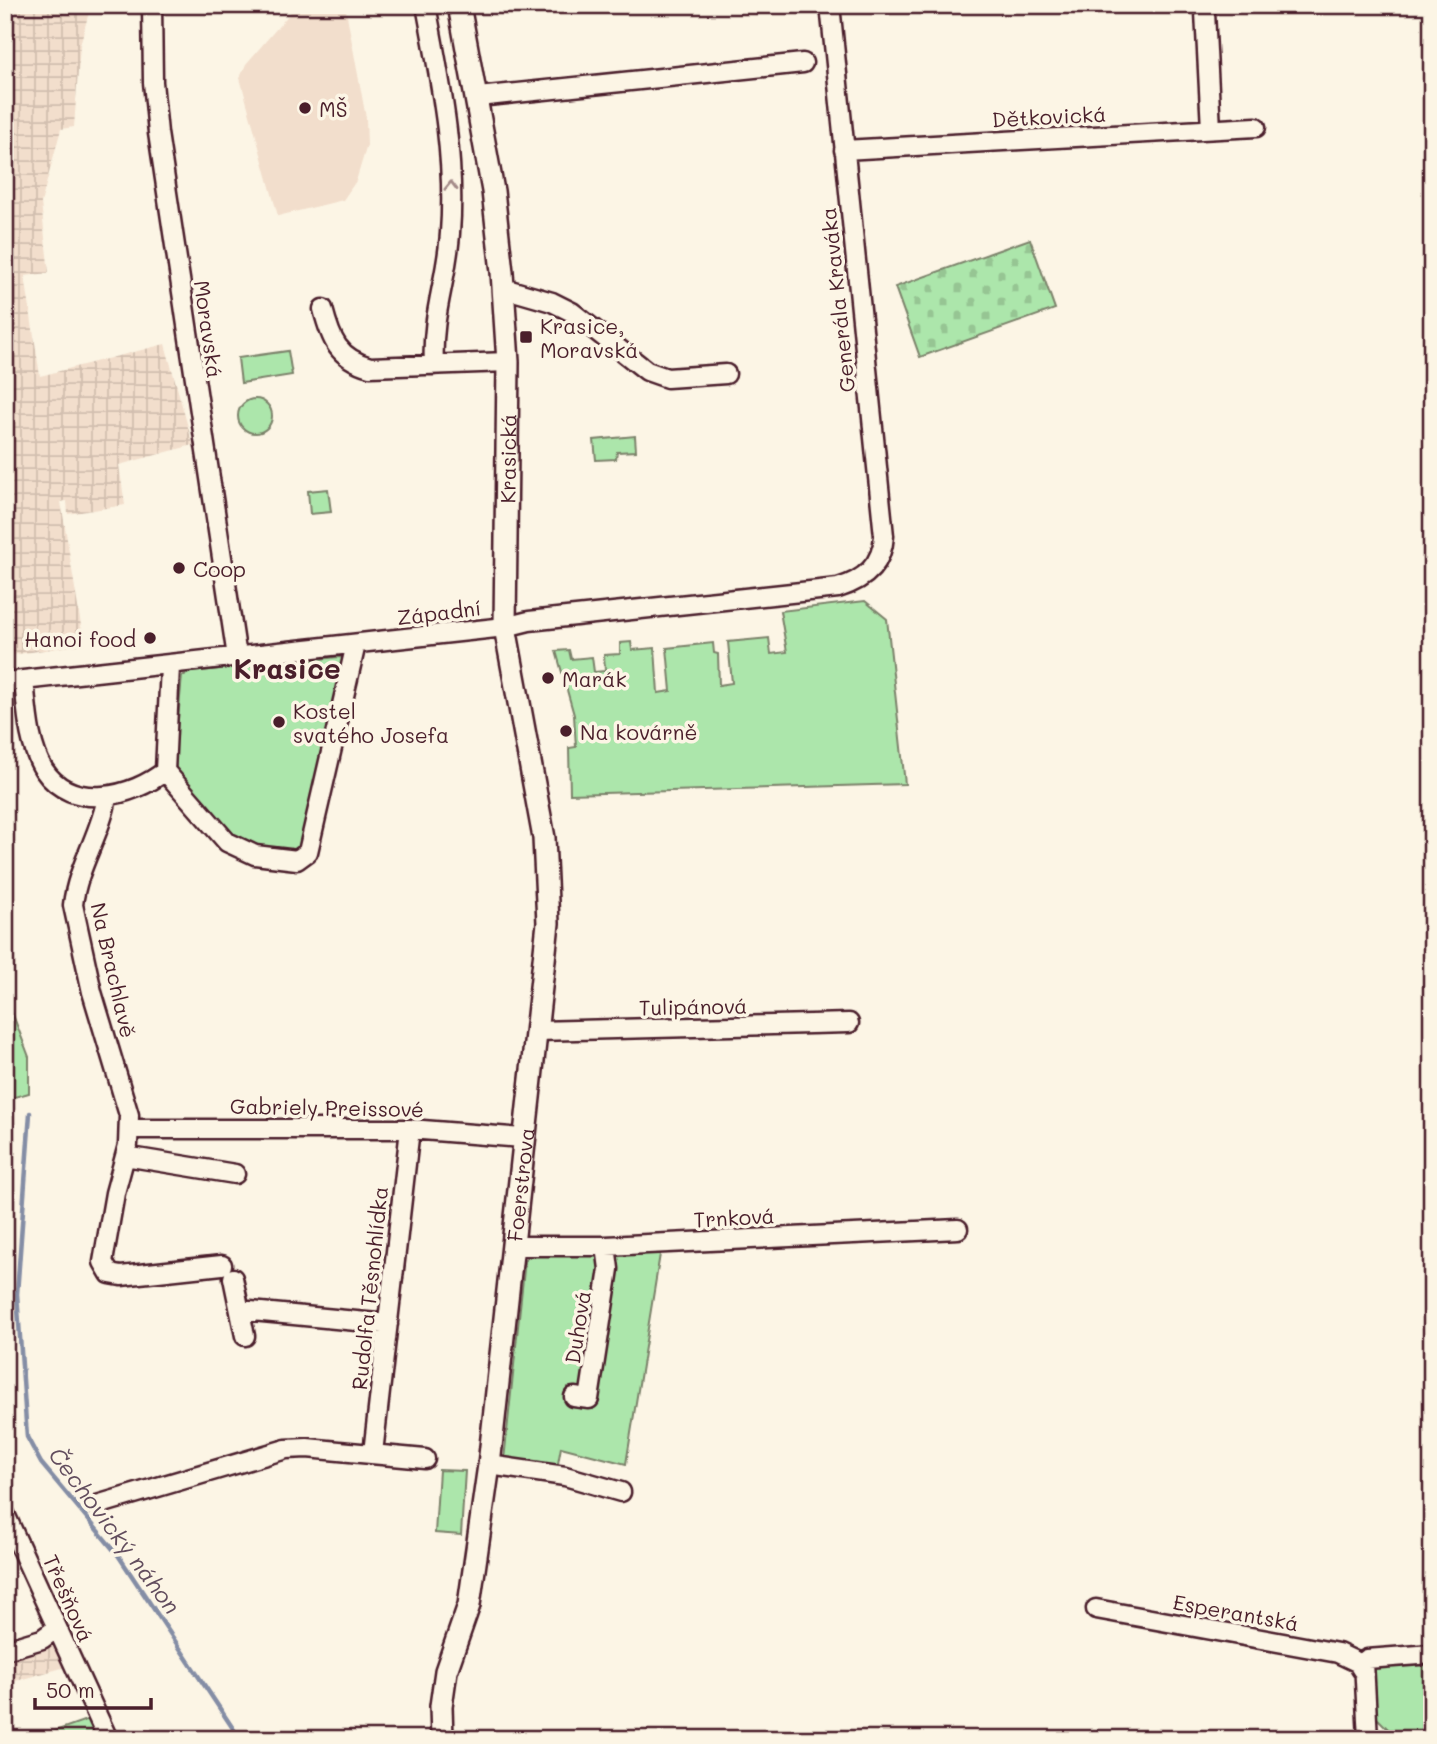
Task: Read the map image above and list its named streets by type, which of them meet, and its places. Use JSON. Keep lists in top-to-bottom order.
{
  "streets": {
    "street": [
      "Dětkovická",
      "Generála Kraváka",
      "Moravská",
      "Krasická",
      "Západní",
      "Na Brachlavě",
      "Tulipánová",
      "Gabriely Preissové",
      "Foerstrova",
      "Trnková",
      "Rudolfa Těsnohlídka",
      "Duhová",
      "Třešňová",
      "Esperantská"
    ]
  },
  "crossings": [
    ["Dětkovická", "Generála Kraváka"],
    ["Generála Kraváka", "Západní"],
    ["Moravská", "Západní"],
    ["Krasická", "Západní"],
    ["Krasická", "Foerstrova"],
    ["Západní", "Foerstrova"],
    ["Na Brachlavě", "Gabriely Preissové"],
    ["Tulipánová", "Foerstrova"],
    ["Gabriely Preissové", "Foerstrova"],
    ["Gabriely Preissové", "Rudolfa Těsnohlídka"],
    ["Foerstrova", "Trnková"],
    ["Trnková", "Duhová"]
  ],
  "districts": ["Krasice"],
  "water": ["Čechovický náhon"],
  "places": {
    "other": [
      "MŠ",
      "Coop",
      "Hanoi food",
      "Marák",
      "Kostel svatého Josefa",
      "Na kovárně"
    ],
    "transit": ["Krasice, Moravská"]
  },
  "scale_bar": "50 m"
}
